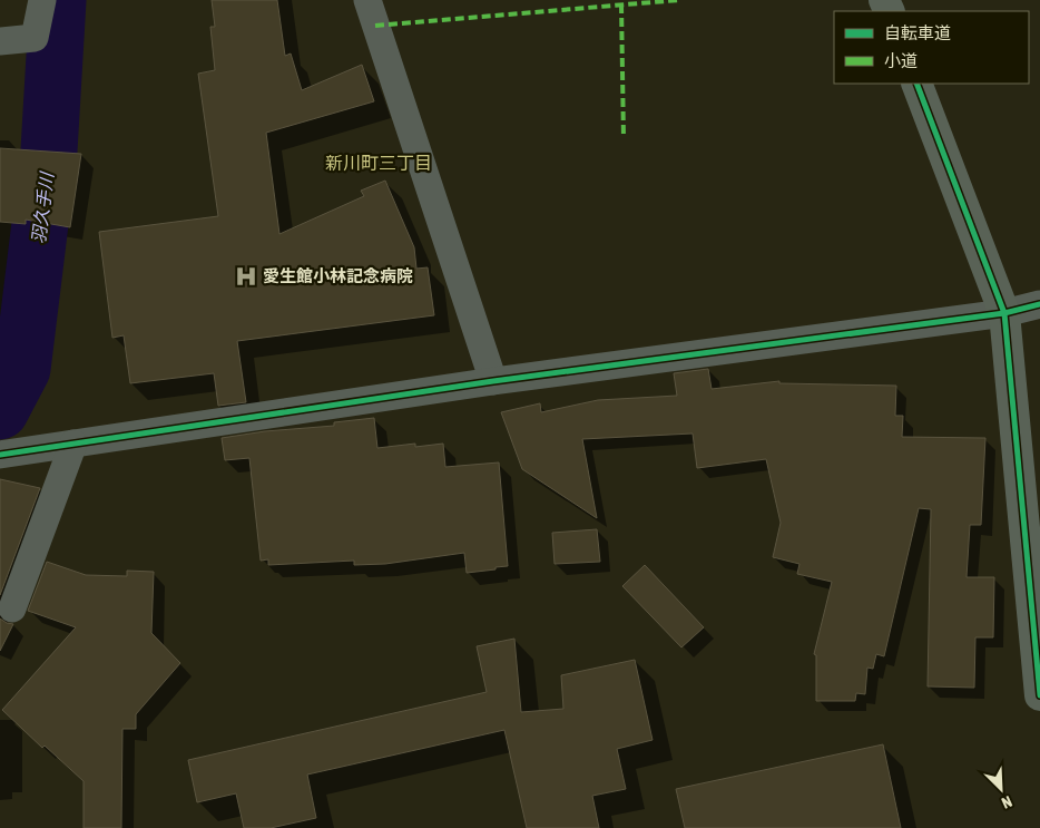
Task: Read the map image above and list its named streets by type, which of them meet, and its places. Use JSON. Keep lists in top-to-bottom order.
{
  "districts": ["新川町三丁目"],
  "water": ["羽久手川"],
  "places": {
    "hospital": ["愛生館小林記念病院"]
  },
  "legend": ["自転車道", "小道"],
  "north": "bottom right"
}
